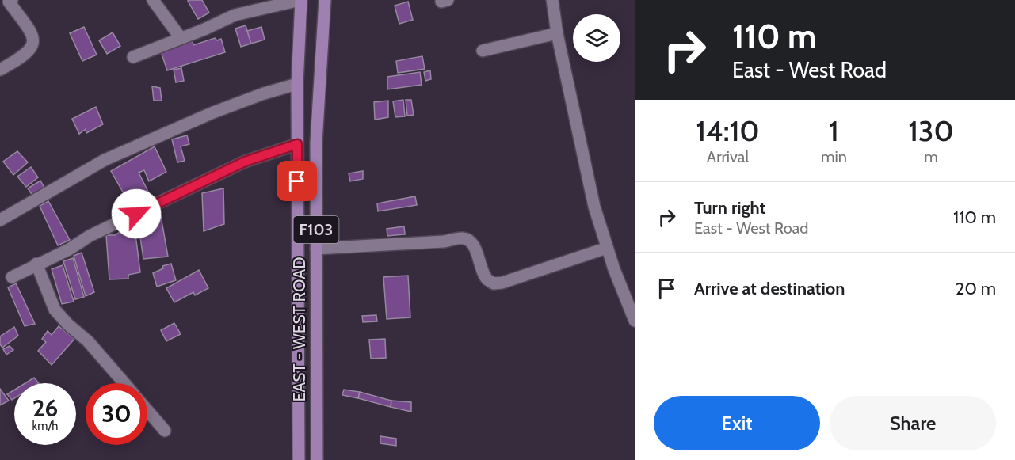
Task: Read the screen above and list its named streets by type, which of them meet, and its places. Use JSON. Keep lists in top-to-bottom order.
{
  "streets": {
    "main road": ["F103", "EAST - WEST ROAD"]
  },
  "page": {
    "turn": ["110 m", "East - West Road"],
    "eta": [
      "14:10",
      "Arrival",
      "1",
      "min",
      "130",
      "m"
    ],
    "list": [
      {
        "name": "Turn right",
        "note": "East - West Road",
        "value": "110 m"
      },
      {
        "name": "Arrive at destination",
        "value": "20 m"
      }
    ],
    "speed": "26 km/h",
    "limit": "30",
    "buttons": ["Exit", "Share"]
  }
}
